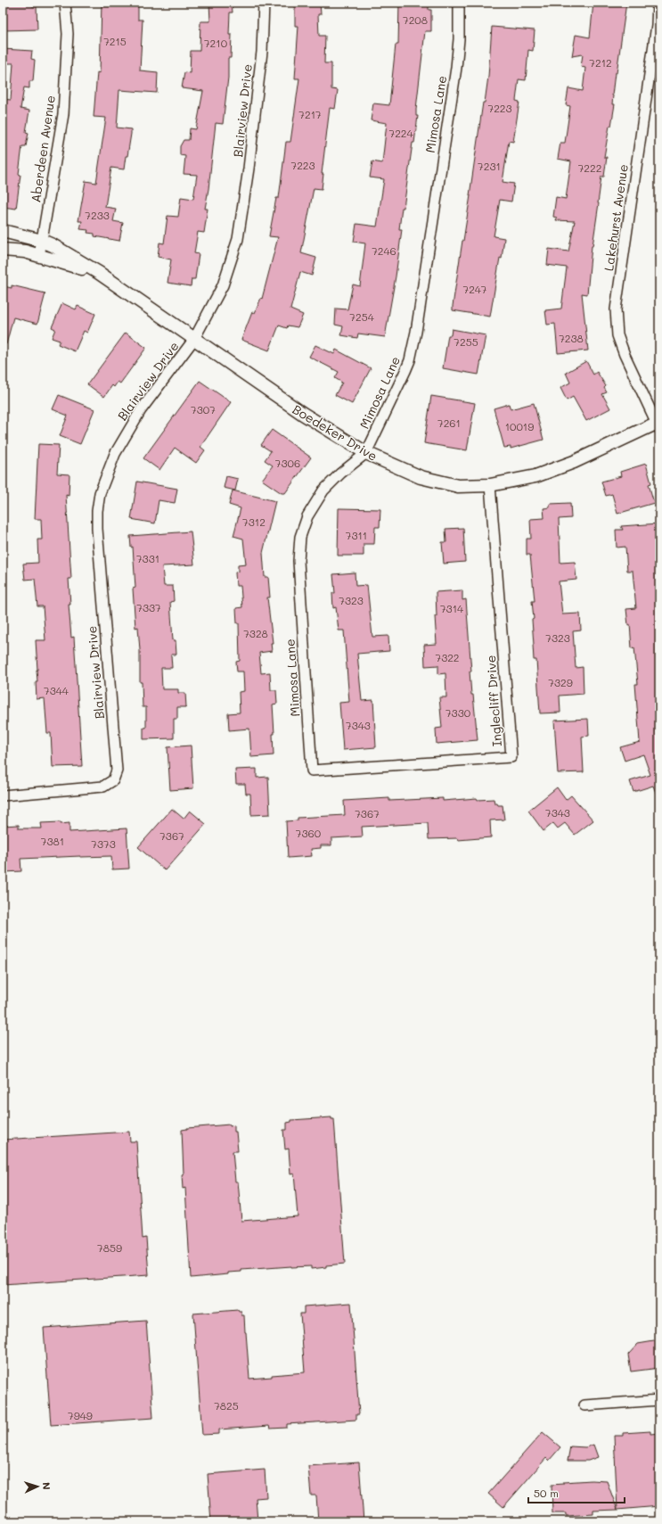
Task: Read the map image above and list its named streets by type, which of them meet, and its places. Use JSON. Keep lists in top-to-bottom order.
{
  "streets": {
    "street": [
      "Blairview Drive",
      "Mimosa Lane",
      "Aberdeen Avenue",
      "Lakehurst Avenue",
      "Boedeker Drive",
      "Inglecliff Drive"
    ]
  },
  "crossings": [
    ["Blairview Drive", "Boedeker Drive"],
    ["Mimosa Lane", "Boedeker Drive"],
    ["Mimosa Lane", "Inglecliff Drive"],
    ["Aberdeen Avenue", "Boedeker Drive"],
    ["Lakehurst Avenue", "Boedeker Drive"],
    ["Boedeker Drive", "Inglecliff Drive"]
  ],
  "house_numbers": [
    "7208",
    "7215",
    "7210",
    "7212",
    "7223",
    "7217",
    "7224",
    "7223",
    "7231",
    "7222",
    "7233",
    "7246",
    "7247",
    "7254",
    "7238",
    "7255",
    "7307",
    "7261",
    "10019",
    "7306",
    "7312",
    "7311",
    "7331",
    "7323",
    "7337",
    "7314",
    "7328",
    "7323",
    "7322",
    "7329",
    "7344",
    "7330",
    "7343",
    "7343",
    "7367",
    "7360",
    "7367",
    "7381",
    "7373",
    "7859",
    "7825",
    "7949"
  ],
  "scale_bar": "50 m",
  "north": "right"
}
